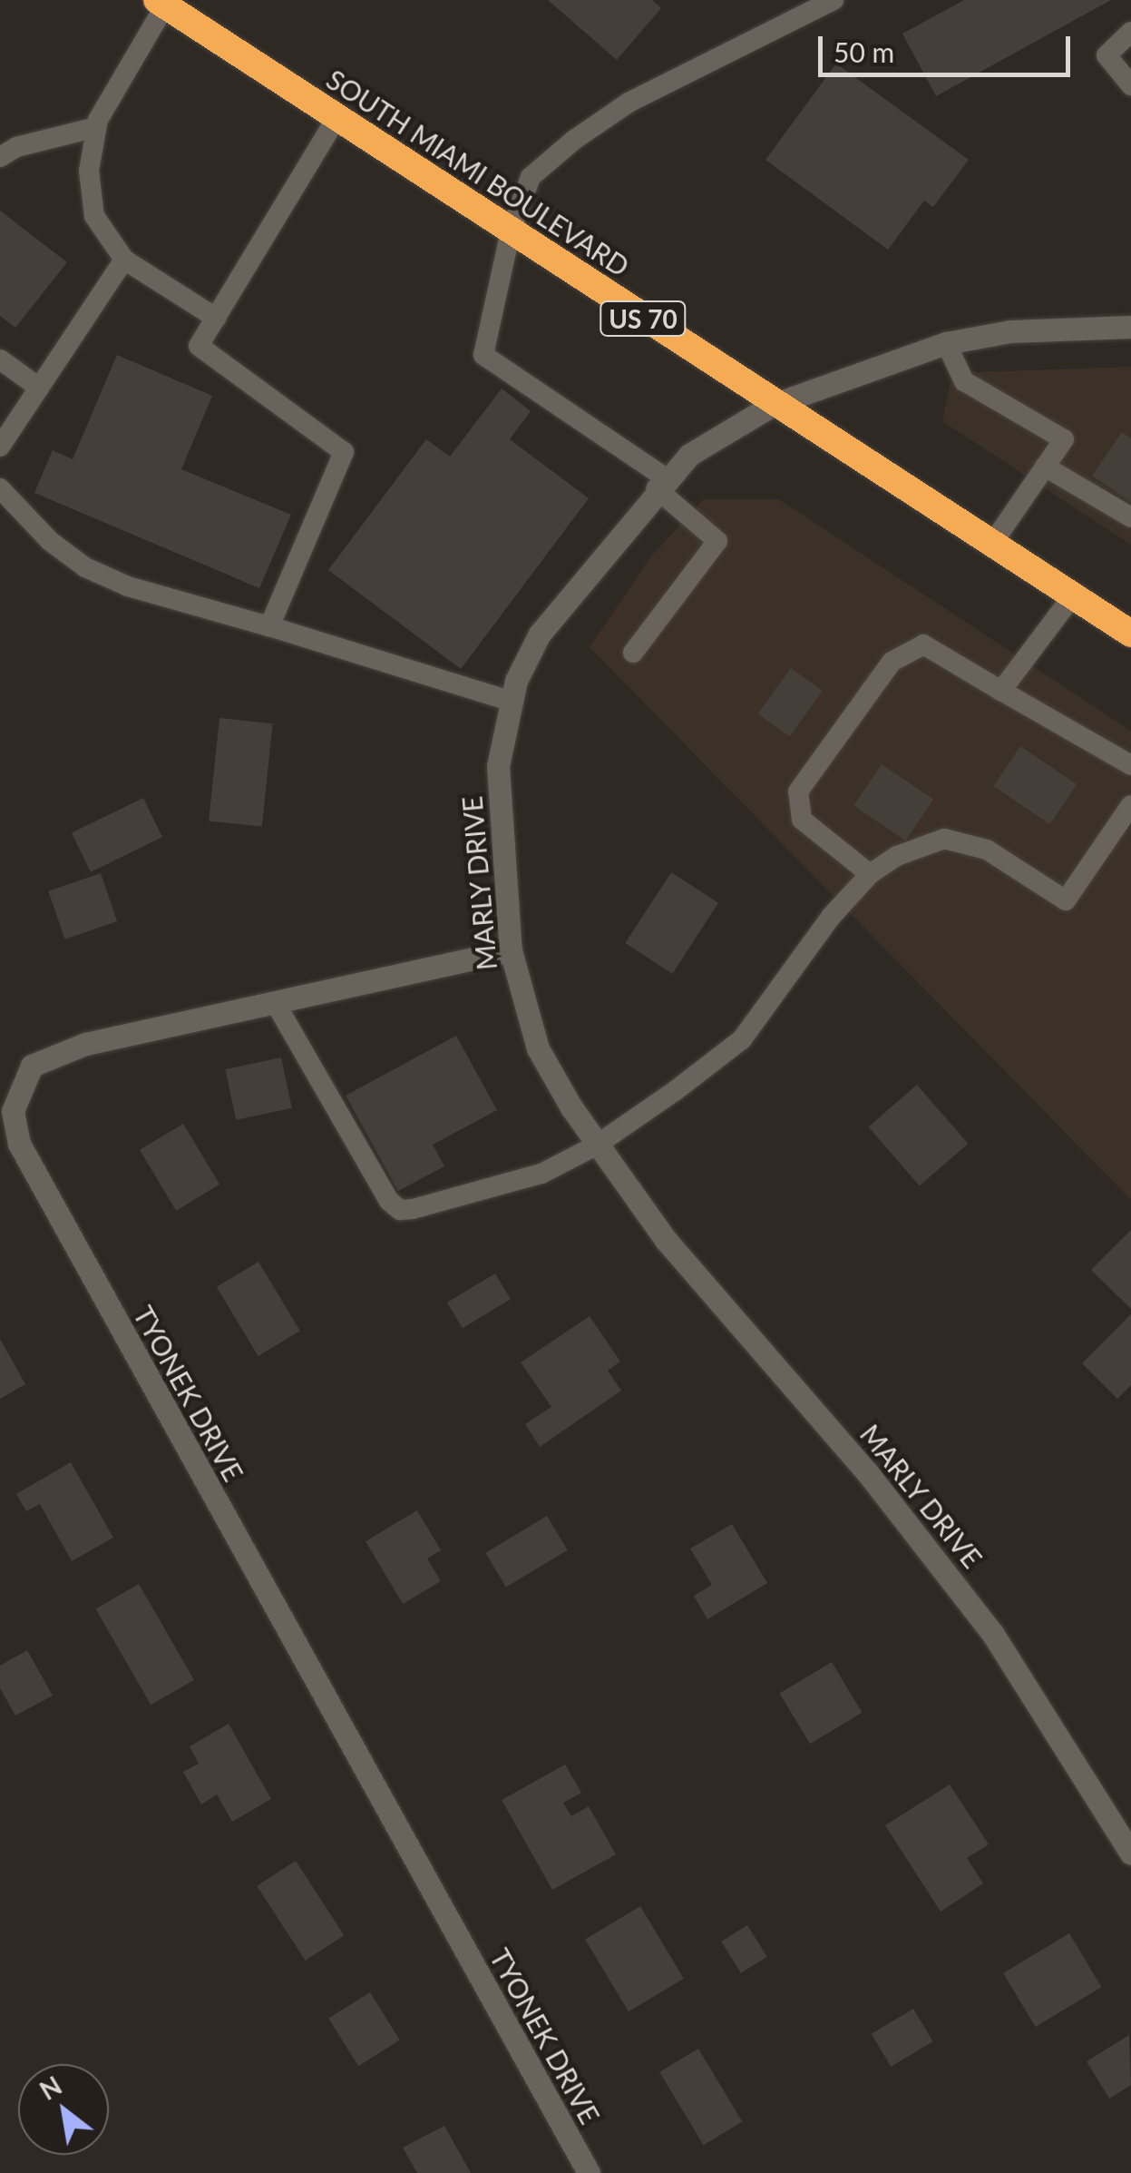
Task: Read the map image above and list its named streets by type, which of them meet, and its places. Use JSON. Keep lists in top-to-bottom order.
{
  "streets": {
    "highway": ["SOUTH MIAMI BOULEVARD", "US 70"],
    "street": ["MARLY DRIVE", "TYONEK DRIVE"]
  },
  "crossings": [
    ["SOUTH MIAMI BOULEVARD", "MARLY DRIVE"],
    ["MARLY DRIVE", "TYONEK DRIVE"]
  ],
  "scale_bar": "50 m",
  "north": "top left"
}
